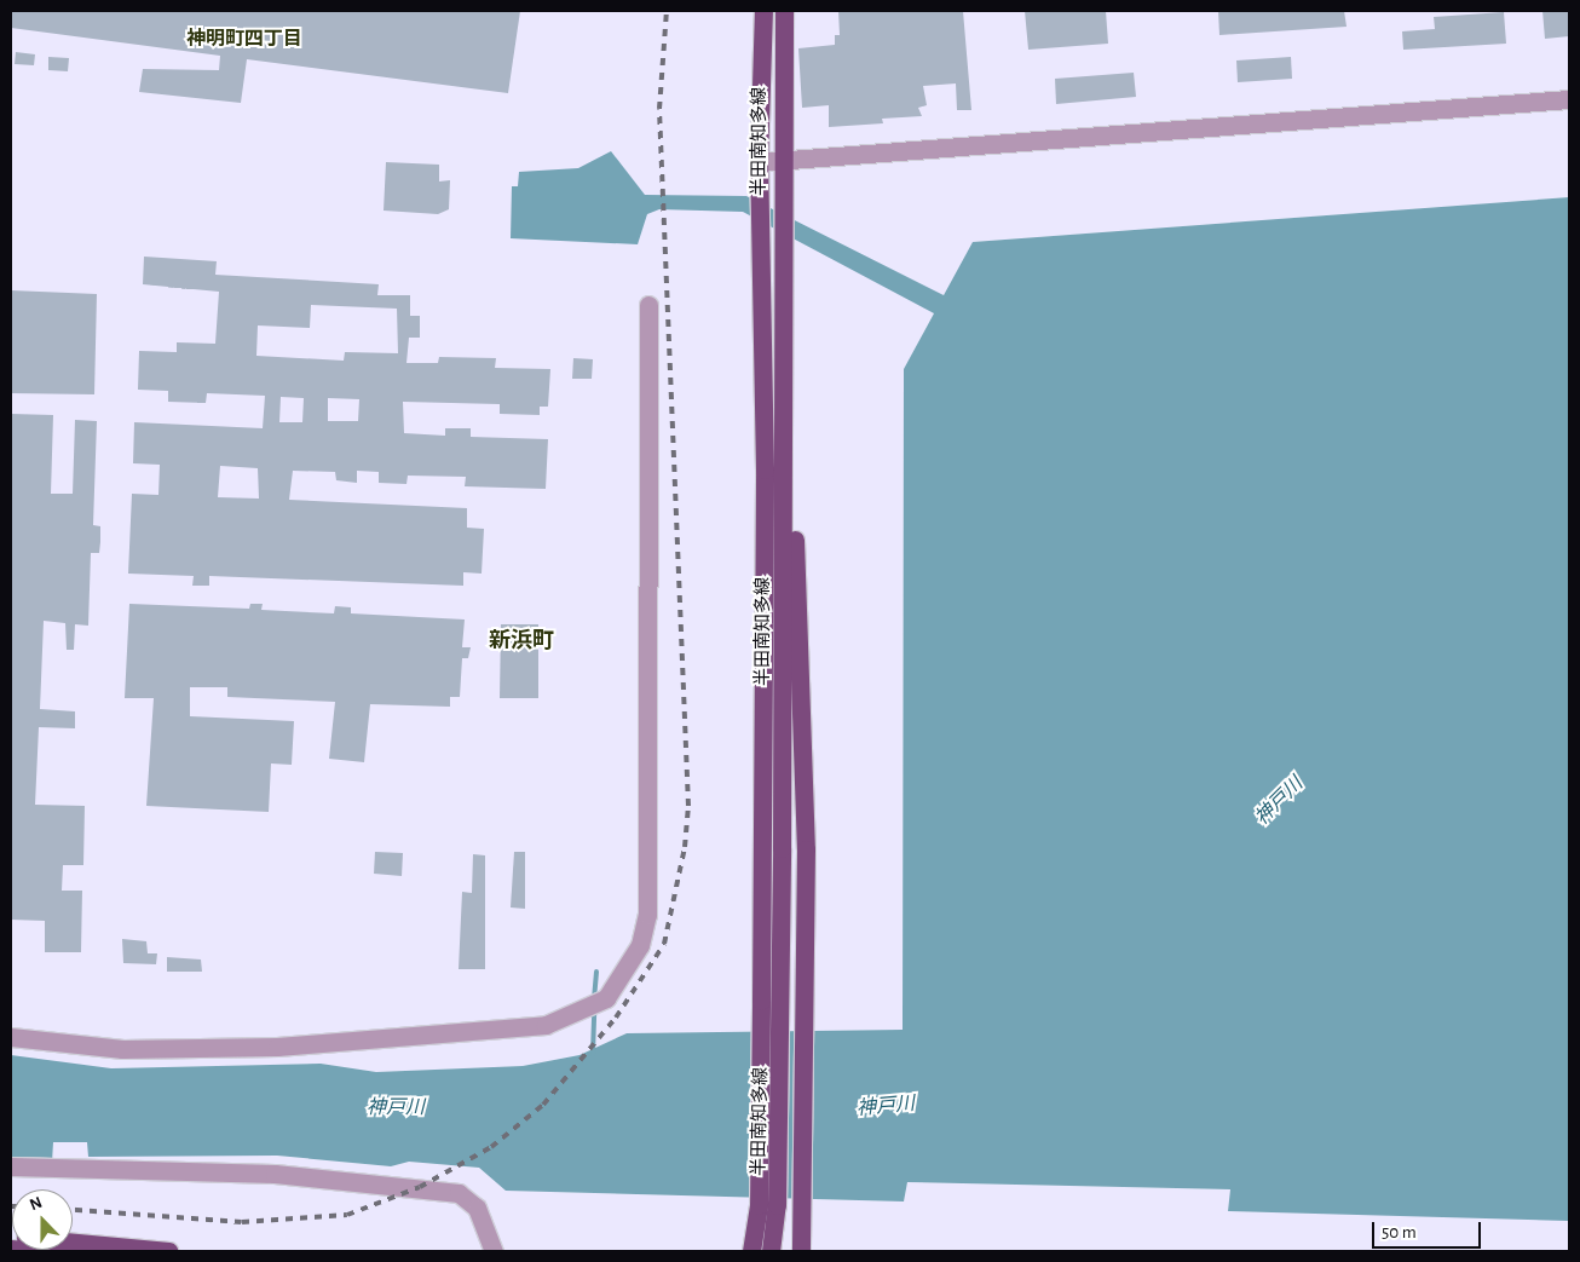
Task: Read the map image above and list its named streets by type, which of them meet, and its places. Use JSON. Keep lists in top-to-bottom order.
{
  "streets": {
    "main road": ["半田南知多線"]
  },
  "districts": ["神明町四丁目", "新浜町"],
  "water": ["神戸川"],
  "scale_bar": "50 m",
  "north": "top"
}
